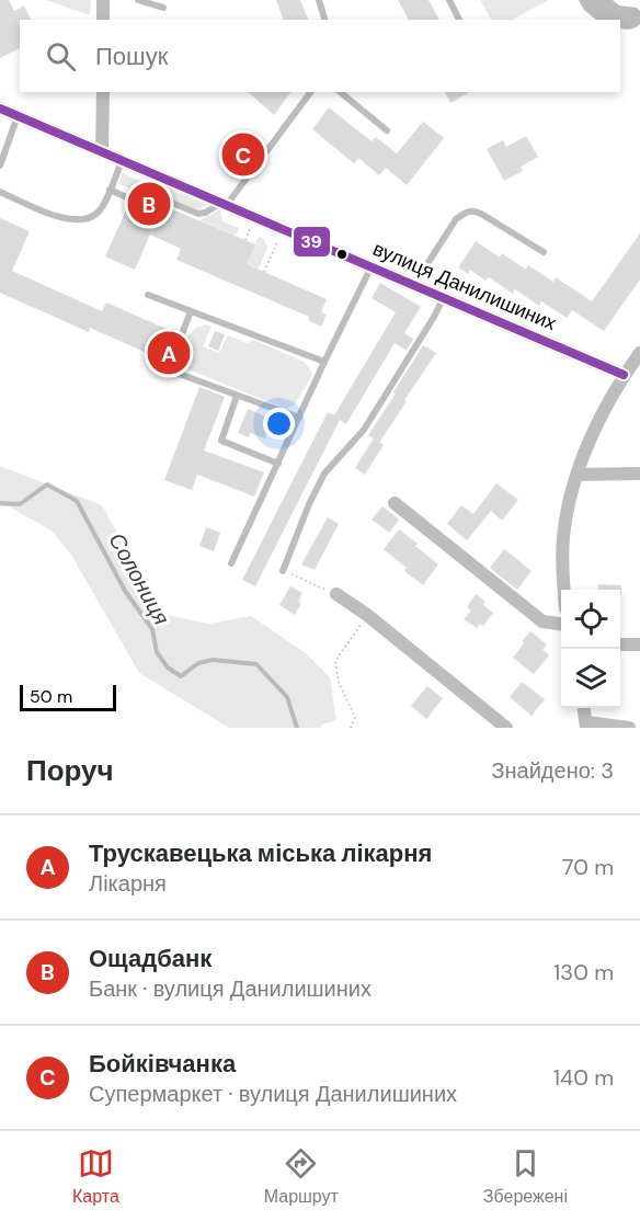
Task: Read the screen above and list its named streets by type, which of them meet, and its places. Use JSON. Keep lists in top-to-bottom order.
{
  "streets": {
    "street": ["вулиця Данилишиних"]
  },
  "water": ["Солониця"],
  "lines": ["transit line 39"],
  "scale_bar": "50 m",
  "page": {
    "search": "Пошук",
    "pins": ["C", "B", "A"],
    "scale": "50 m",
    "heading": ["Поруч", "Знайдено: 3"],
    "list": [
      {
        "mark": "A",
        "name": "Трускавецька міська лікарня",
        "note": "Лікарня",
        "value": "70 m"
      },
      {
        "mark": "B",
        "name": "Ощадбанк",
        "note": "Банк · вулиця Данилишиних",
        "value": "130 m"
      },
      {
        "mark": "C",
        "name": "Бойківчанка",
        "note": "Супермаркет · вулиця Данилишиних",
        "value": "140 m"
      }
    ],
    "nav": ["Карта", "Маршрут", "Збережені"]
  }
}
